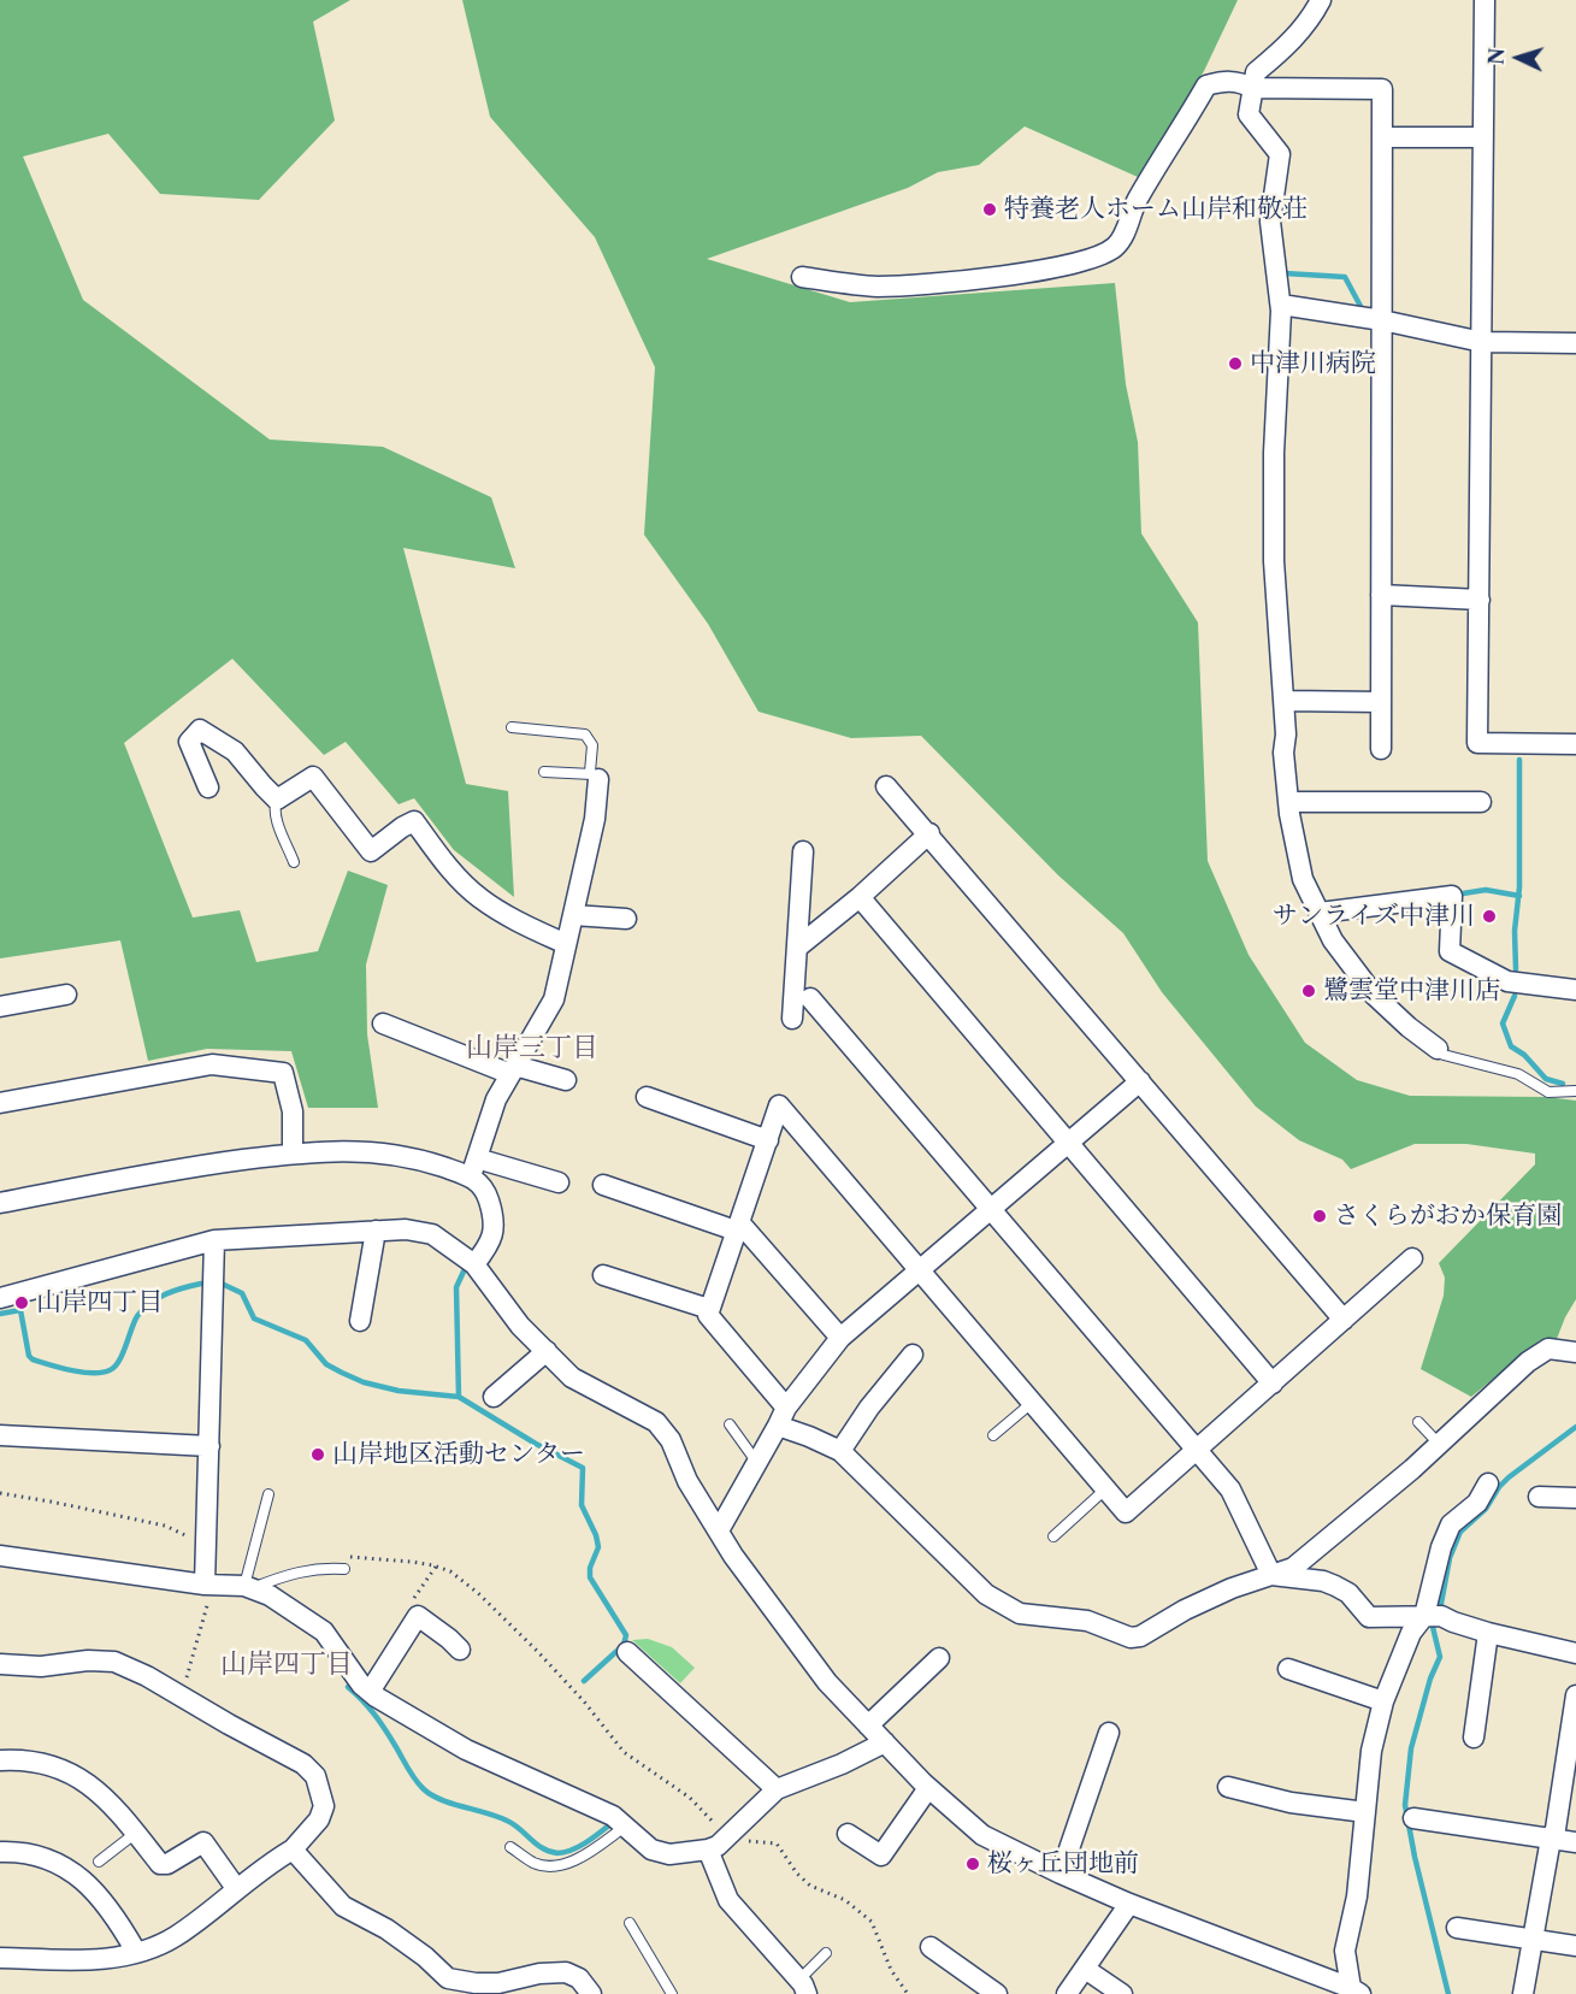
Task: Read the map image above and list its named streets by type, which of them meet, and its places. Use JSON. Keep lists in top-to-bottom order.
{
  "districts": ["山岸三丁目", "山岸四丁目"],
  "places": [
    "特養老人ホーム山岸和敬荘",
    "中津川病院",
    "サンライズ中津川",
    "鷺雲堂中津川店",
    "さくらがおか保育園",
    "山岸四丁目",
    "山岸地区活動センター",
    "桜ヶ丘団地前"
  ],
  "north": "left"
}
